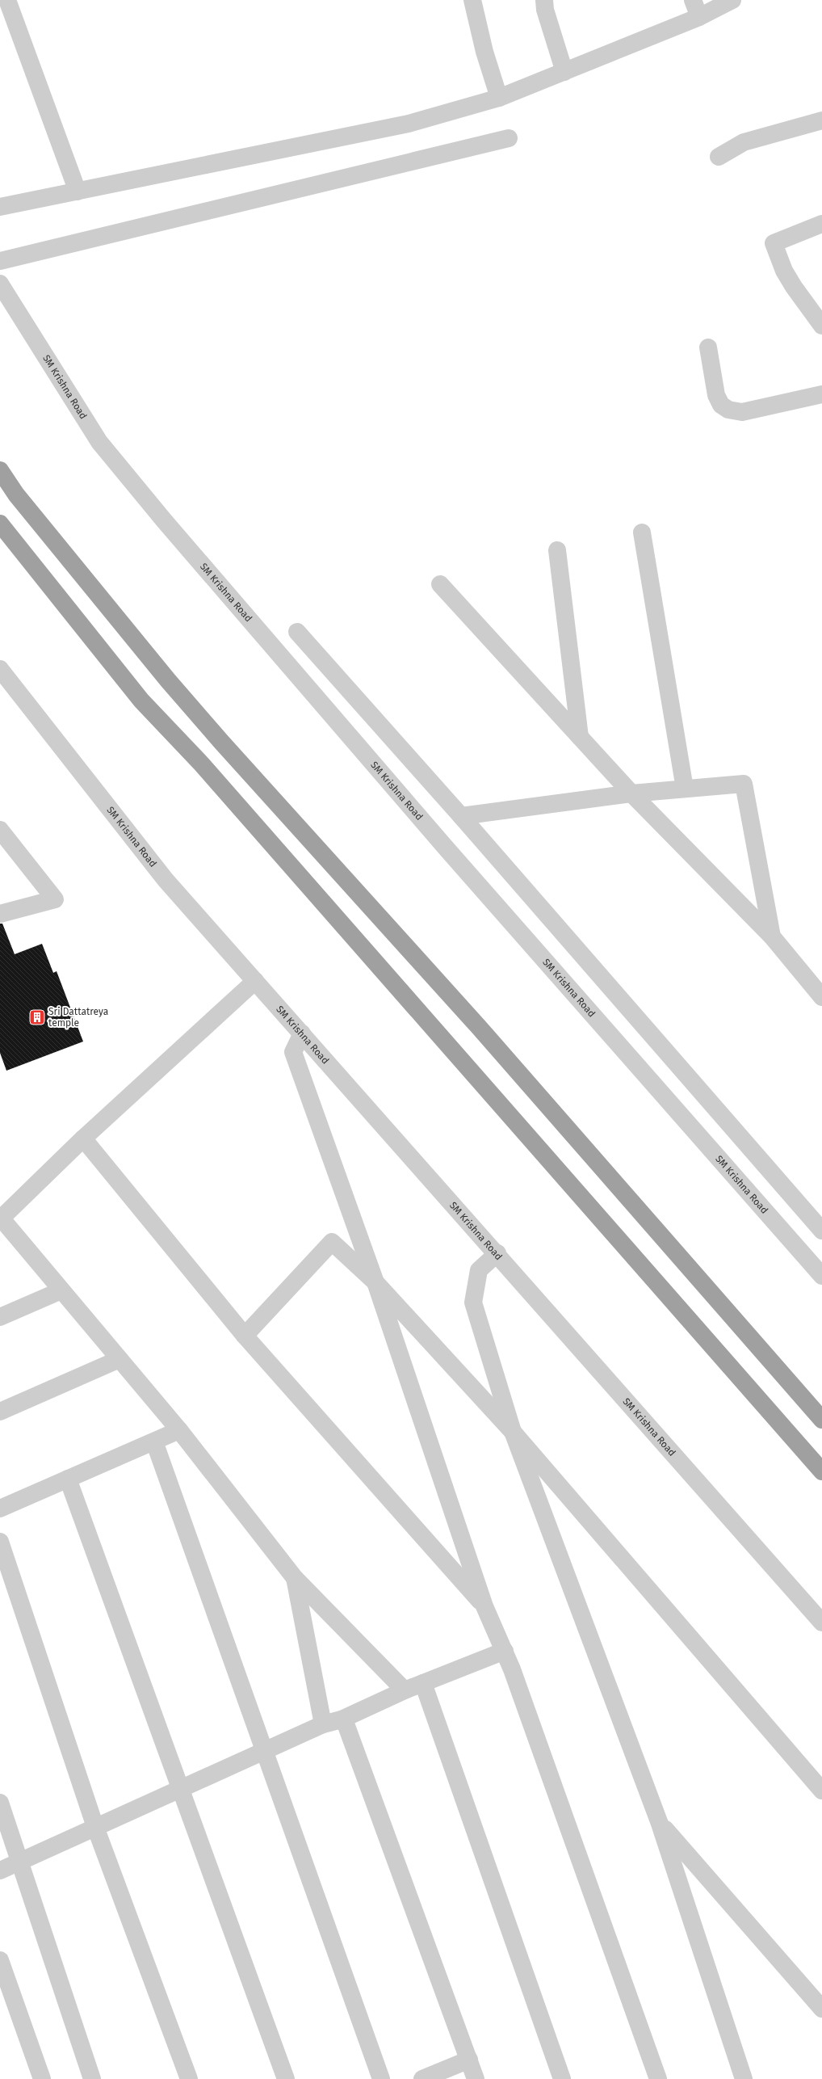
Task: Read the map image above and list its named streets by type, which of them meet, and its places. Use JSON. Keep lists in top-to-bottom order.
{
  "streets": {
    "street": ["SM Krishna Road"]
  },
  "places": {
    "building": ["Sri Dattatreya temple"]
  }
}
